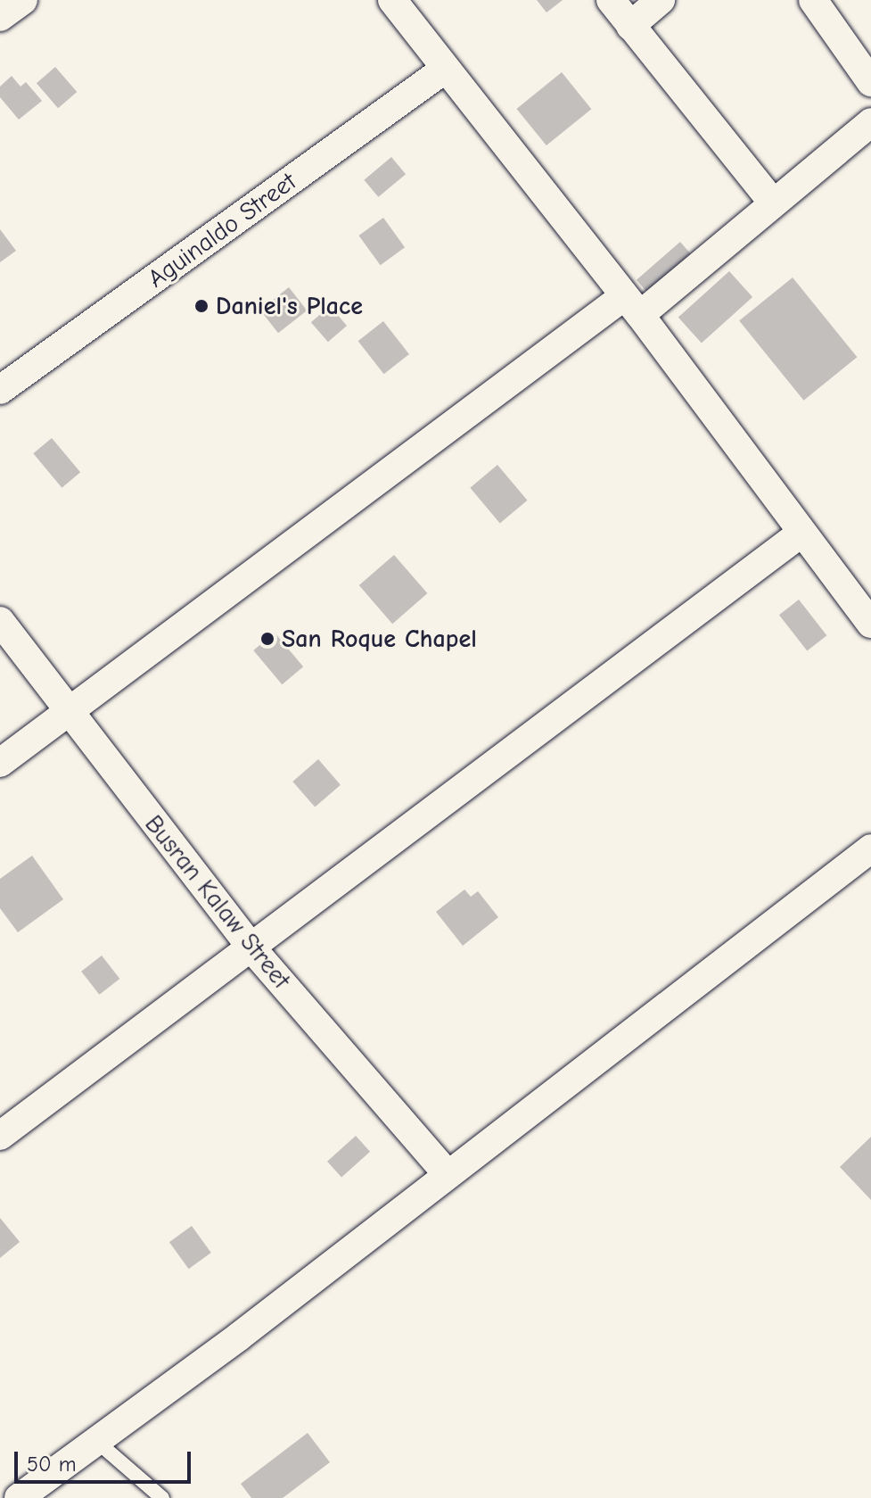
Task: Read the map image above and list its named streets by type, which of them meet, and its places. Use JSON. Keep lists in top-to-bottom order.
{
  "streets": {
    "street": ["Aguinaldo Street", "Busran Kalaw Street"]
  },
  "places": ["Daniel's Place", "San Roque Chapel"],
  "scale_bar": "50 m"
}
